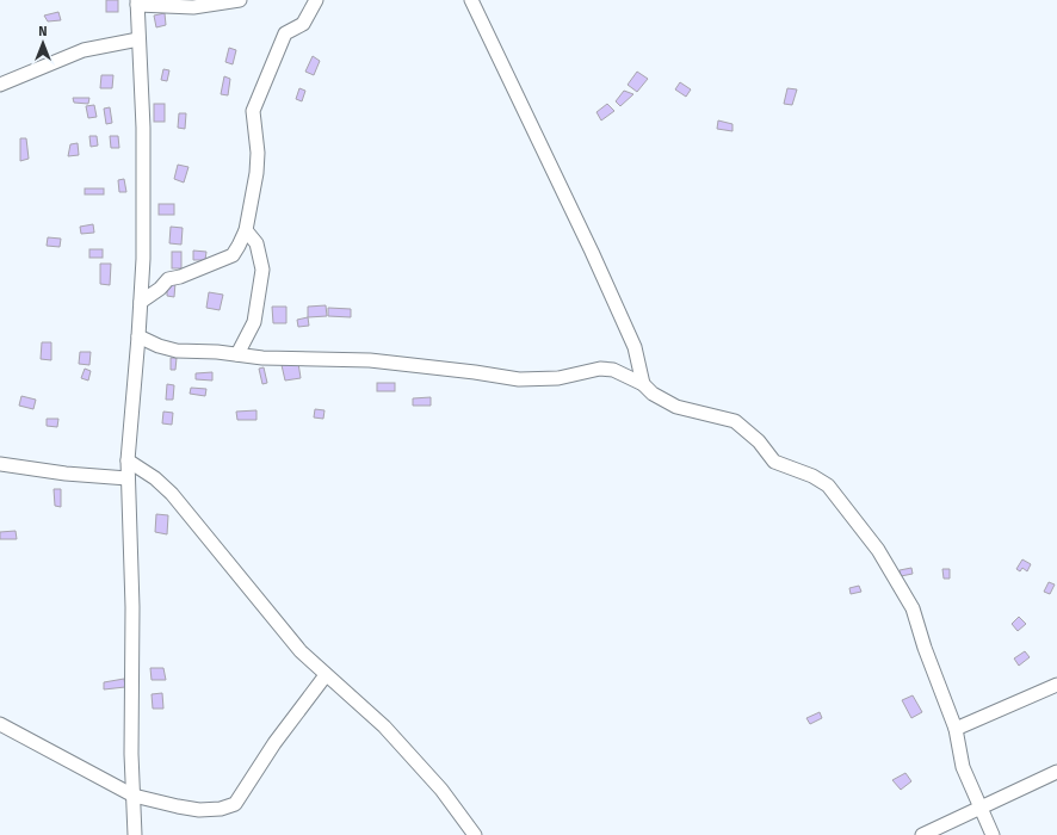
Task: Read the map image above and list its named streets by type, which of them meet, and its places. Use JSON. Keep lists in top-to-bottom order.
{
  "north": "top"
}
